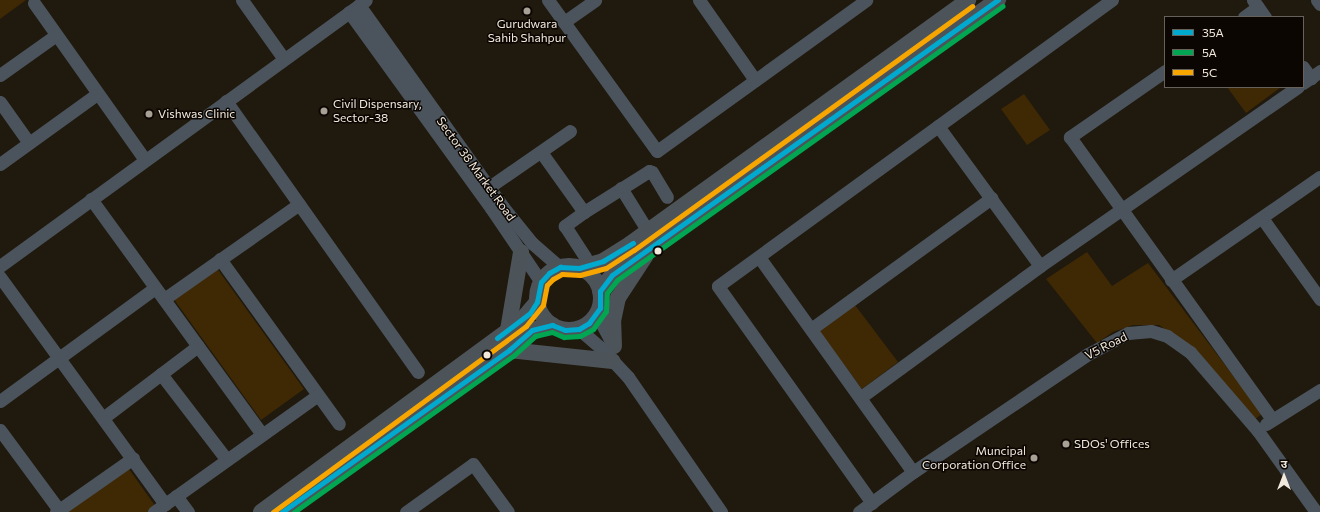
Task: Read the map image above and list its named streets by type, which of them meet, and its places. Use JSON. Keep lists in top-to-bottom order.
{
  "streets": {
    "street": ["Sector 38 Market Road", "V5 Road"]
  },
  "places": [
    "Gurudwara Sahib Shahpur",
    "Civil Dispensary, Sector-38",
    "Vishwas Clinic",
    "SDOs' Offices",
    "Muncipal Corporation Office"
  ],
  "lines": ["transit line 35A", "transit line 5A", "transit line 5C"],
  "legend": ["35A", "5A", "5C"],
  "north": "top"
}
